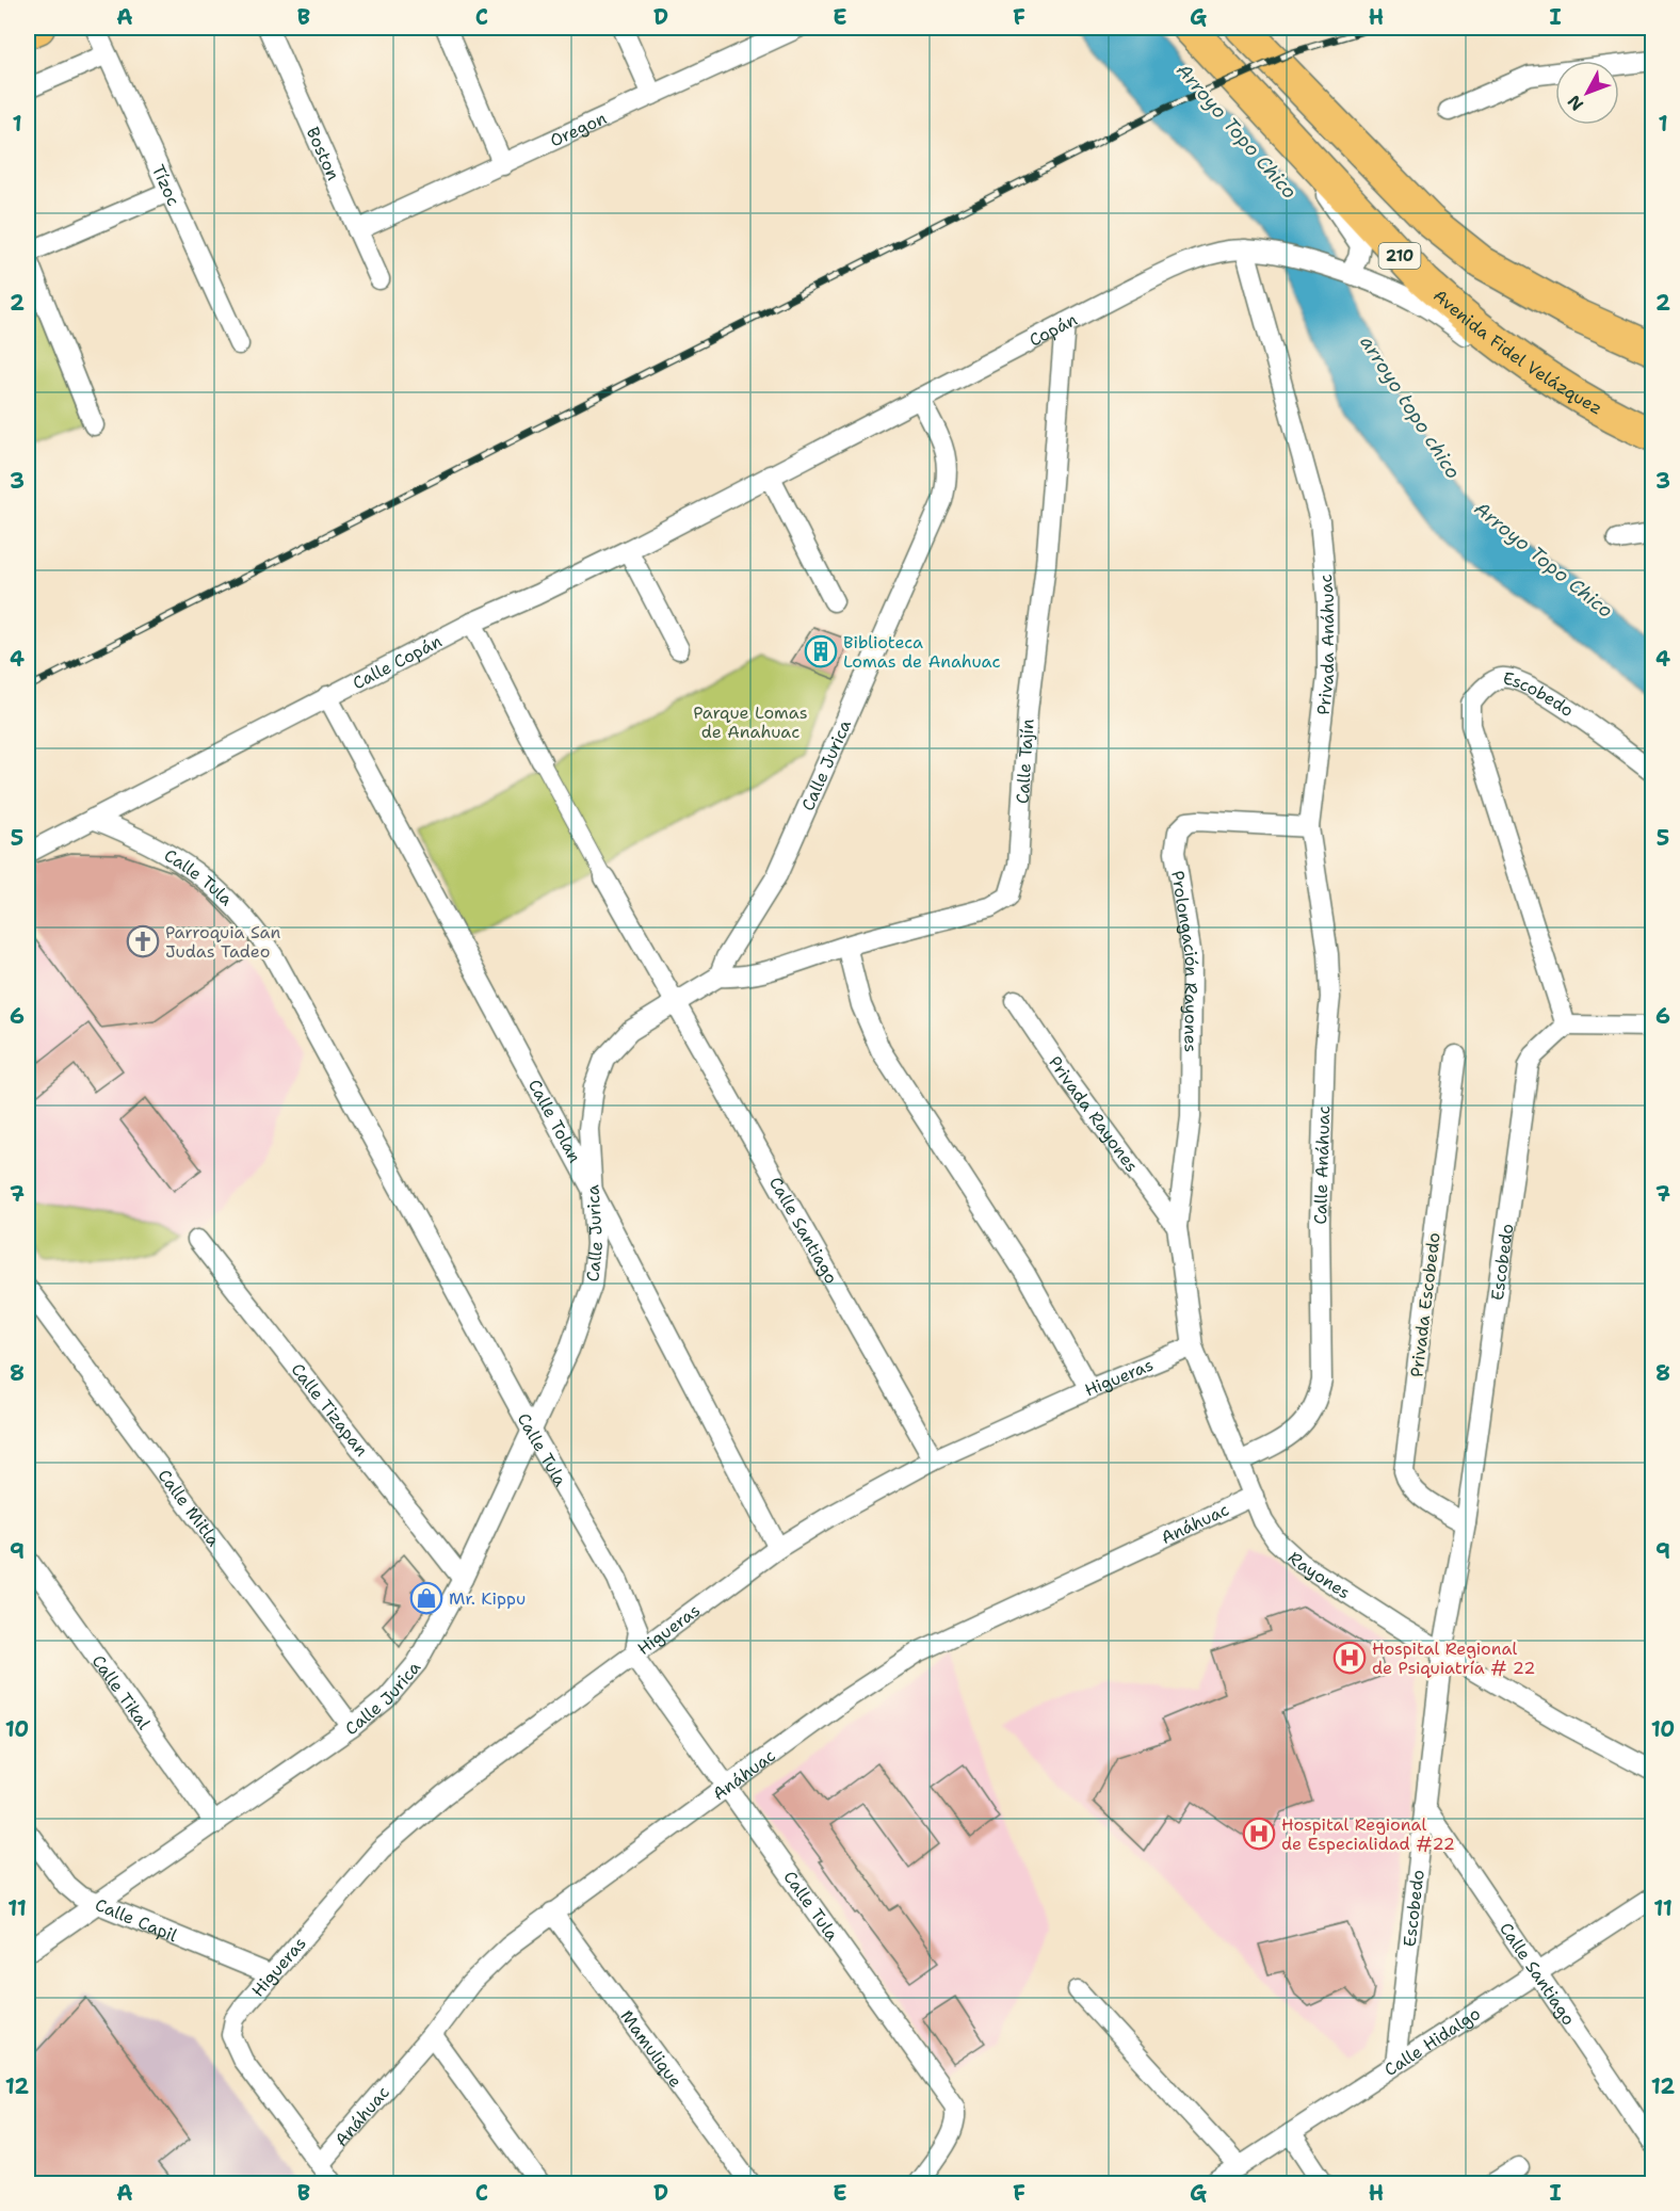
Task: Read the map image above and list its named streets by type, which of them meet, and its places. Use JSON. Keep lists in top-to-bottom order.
{
  "streets": {
    "highway": ["210", "Avenida Fidel Velázquez"],
    "street": [
      "Oregon",
      "Boston",
      "Tízoc",
      "Copán",
      "Privada Anáhuac",
      "Calle Copán",
      "Escobedo",
      "Calle Tajín",
      "Calle Jurica",
      "Calle Tula",
      "Prolongación Rayones",
      "Privada Rayones",
      "Calle Tolan",
      "Calle Anáhuac",
      "Calle Santiago",
      "Privada Escobedo",
      "Higueras",
      "Calle Tizapan",
      "Calle Mitla",
      "Anáhuac",
      "Rayones",
      "Calle Tikal",
      "Calle Capil",
      "Calle Hidalgo",
      "Mamulique"
    ]
  },
  "crossings": [
    ["Oregon", "Boston"],
    ["Copán", "Avenida Fidel Velázquez"],
    ["Copán", "Privada Anáhuac"],
    ["Copán", "Calle Copán"],
    ["Copán", "Calle Tajín"],
    ["Copán", "Calle Jurica"],
    ["Privada Anáhuac", "Prolongación Rayones"],
    ["Privada Anáhuac", "Calle Anáhuac"],
    ["Calle Copán", "Calle Tula"],
    ["Calle Copán", "Calle Tolan"],
    ["Escobedo", "Calle Santiago"],
    ["Escobedo", "Privada Escobedo"],
    ["Escobedo", "Rayones"],
    ["Escobedo", "Calle Hidalgo"],
    ["Calle Tajín", "Calle Jurica"],
    ["Calle Jurica", "Calle Tula"],
    ["Calle Jurica", "Calle Tolan"],
    ["Calle Jurica", "Calle Santiago"],
    ["Calle Jurica", "Calle Tizapan"],
    ["Calle Jurica", "Calle Mitla"],
    ["Calle Jurica", "Calle Tikal"],
    ["Calle Jurica", "Calle Capil"],
    ["Calle Tula", "Higueras"],
    ["Calle Tula", "Anáhuac"],
    ["Prolongación Rayones", "Privada Rayones"],
    ["Prolongación Rayones", "Calle Anáhuac"],
    ["Prolongación Rayones", "Rayones"],
    ["Privada Rayones", "Rayones"],
    ["Calle Tolan", "Higueras"],
    ["Calle Anáhuac", "Rayones"],
    ["Calle Santiago", "Higueras"],
    ["Calle Santiago", "Calle Hidalgo"],
    ["Higueras", "Anáhuac"],
    ["Higueras", "Rayones"],
    ["Higueras", "Calle Capil"],
    ["Anáhuac", "Rayones"],
    ["Anáhuac", "Mamulique"]
  ],
  "water": ["Arroyo Topo Chico", "arroyo topo chico"],
  "parks": ["Parque Lomas de Anahuac"],
  "places": {
    "building": ["Biblioteca Lomas de Anahuac"],
    "church": ["Parroquia San Judas Tadeo"],
    "shop": ["Mr. Kippu"],
    "hospital": ["Hospital Regional de Psiquiatría # 22", "Hospital Regional de Especialidad #22"]
  },
  "north": "bottom left",
  "grid": {
    "columns": [
      "A",
      "B",
      "C",
      "D",
      "E",
      "F",
      "G",
      "H",
      "I"
    ],
    "rows": [
      "1",
      "2",
      "3",
      "4",
      "5",
      "6",
      "7",
      "8",
      "9",
      "10",
      "11",
      "12"
    ]
  }
}
